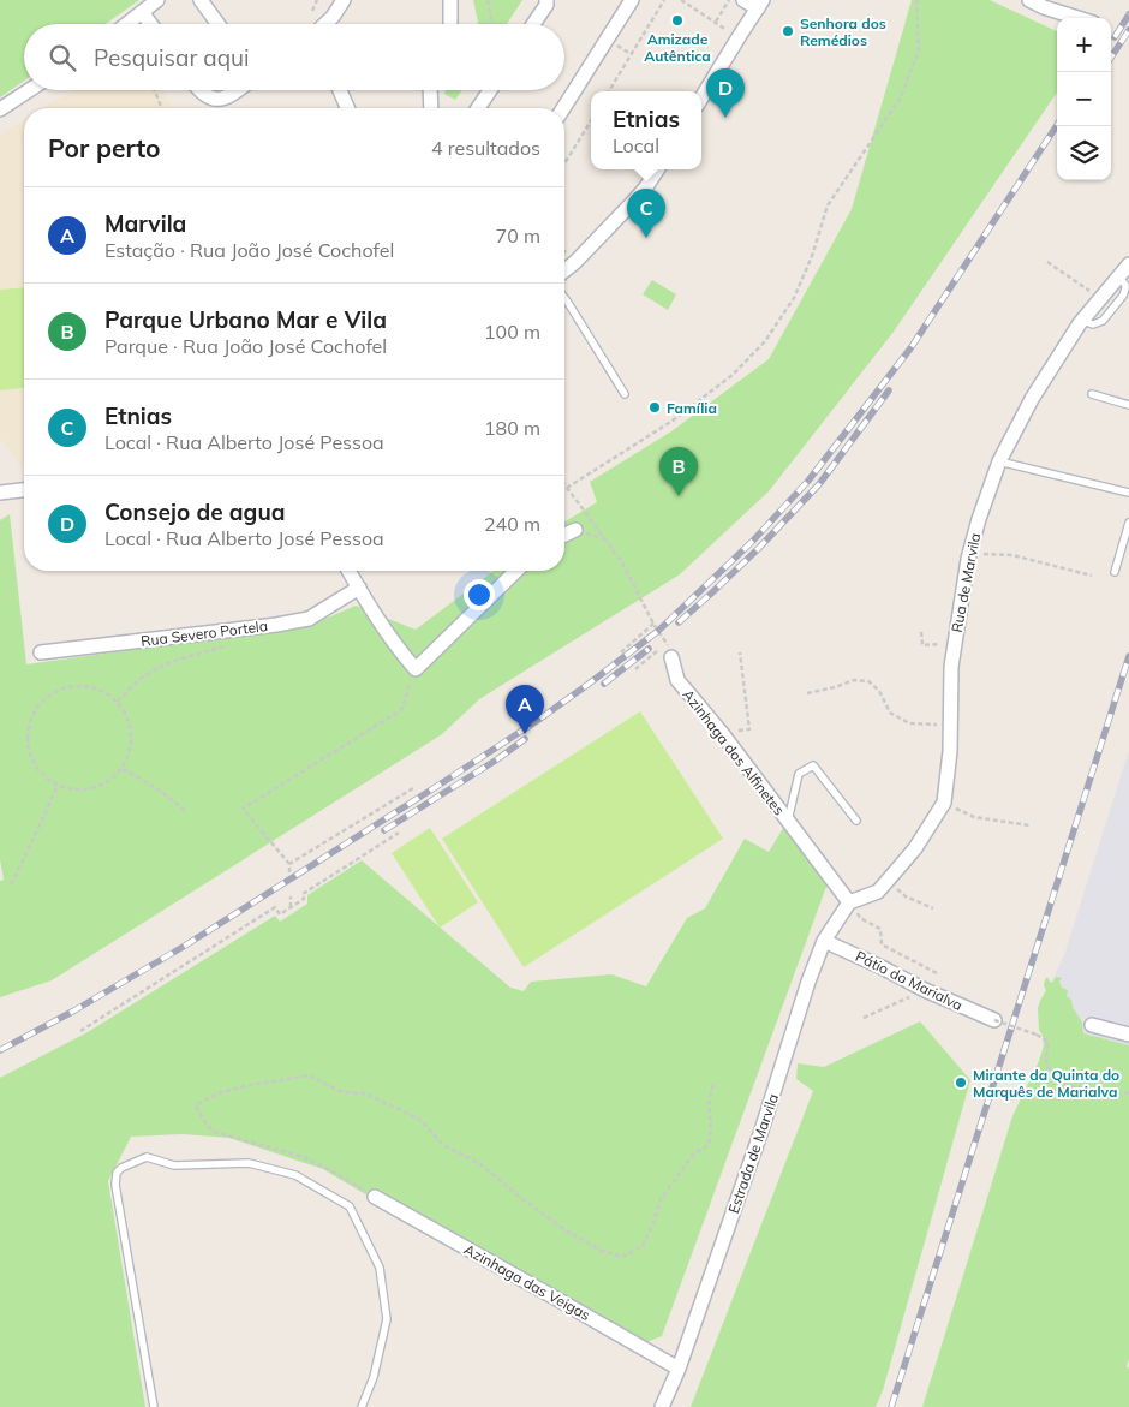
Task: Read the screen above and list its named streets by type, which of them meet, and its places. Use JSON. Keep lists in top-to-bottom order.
{
  "streets": {
    "street": [
      "Rua de Marvila",
      "Rua Severo Portela",
      "Azinhaga dos Alfinetes",
      "Pátio do Marialva",
      "Estrada de Marvila",
      "Azinhaga das Veigas"
    ]
  },
  "crossings": [
    ["Rua de Marvila", "Azinhaga dos Alfinetes"],
    ["Rua de Marvila", "Pátio do Marialva"],
    ["Rua de Marvila", "Estrada de Marvila"],
    ["Azinhaga dos Alfinetes", "Pátio do Marialva"],
    ["Azinhaga dos Alfinetes", "Estrada de Marvila"],
    ["Pátio do Marialva", "Estrada de Marvila"],
    ["Estrada de Marvila", "Azinhaga das Veigas"]
  ],
  "places": [
    "Amizade Autêntica",
    "Senhora dos Remédios",
    "Família",
    "Mirante da Quinta do Marquês de Marialva"
  ],
  "page": {
    "map_buttons": ["+", "−"],
    "search": "Pesquisar aqui",
    "pins": [
      "D",
      "C",
      "B",
      "A"
    ],
    "popup": ["Etnias", "Local"],
    "heading": ["Por perto", "4 resultados"],
    "list": [
      {
        "mark": "A",
        "name": "Marvila",
        "note": "Estação · Rua João José Cochofel",
        "value": "70 m"
      },
      {
        "mark": "B",
        "name": "Parque Urbano Mar e Vila",
        "note": "Parque · Rua João José Cochofel",
        "value": "100 m"
      },
      {
        "mark": "C",
        "name": "Etnias",
        "note": "Local · Rua Alberto José Pessoa",
        "value": "180 m"
      },
      {
        "mark": "D",
        "name": "Consejo de agua",
        "note": "Local · Rua Alberto José Pessoa",
        "value": "240 m"
      }
    ]
  }
}
